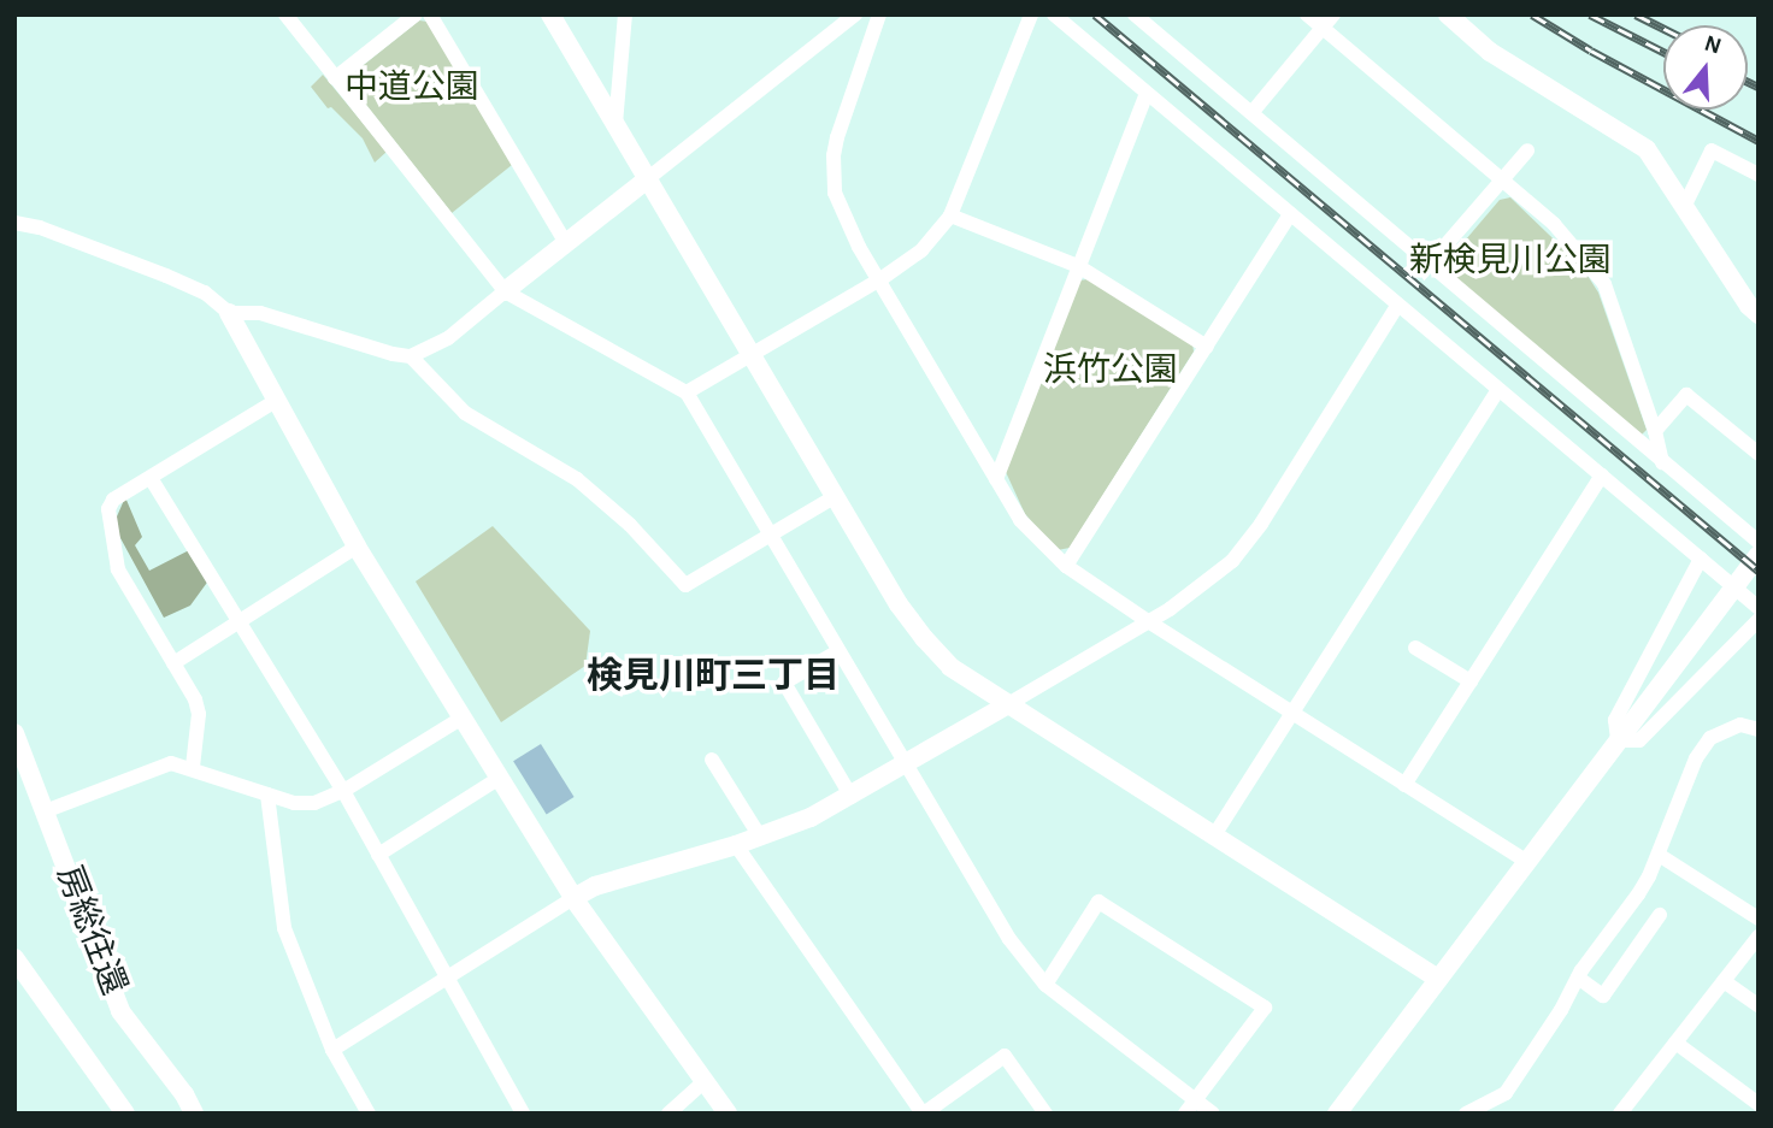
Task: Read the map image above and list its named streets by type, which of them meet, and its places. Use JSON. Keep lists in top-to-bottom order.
{
  "streets": {
    "street": ["房総往還"]
  },
  "districts": ["検見川町三丁目"],
  "parks": ["中道公園", "新検見川公園", "浜竹公園"],
  "north": "top"
}
